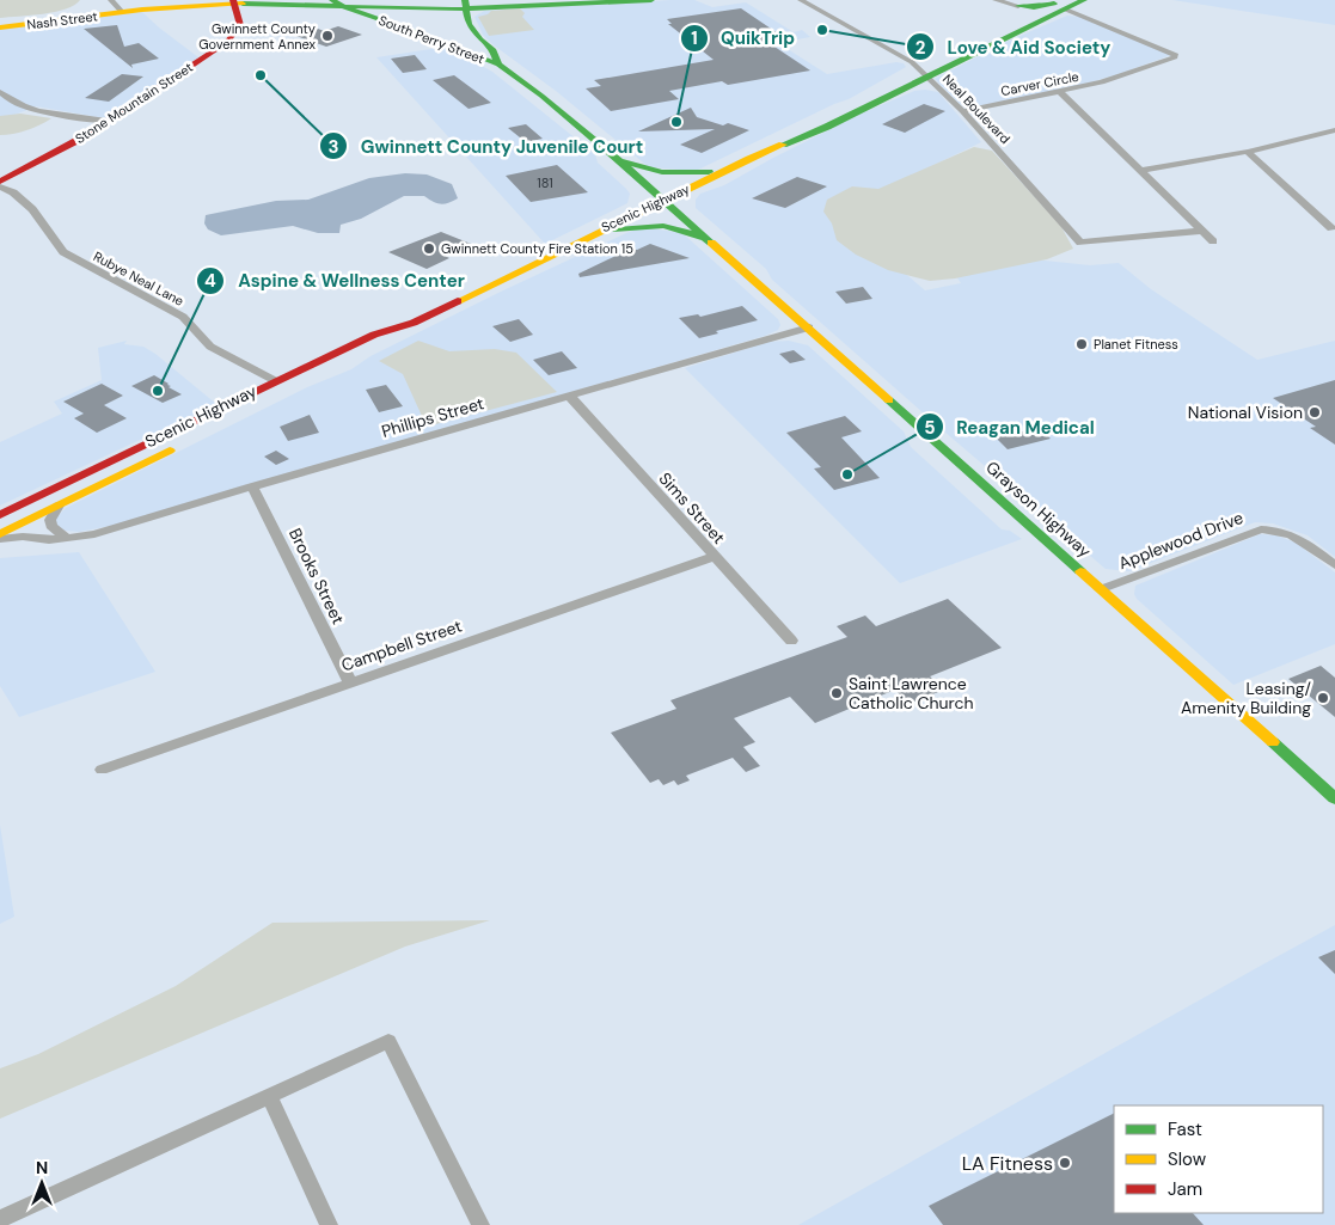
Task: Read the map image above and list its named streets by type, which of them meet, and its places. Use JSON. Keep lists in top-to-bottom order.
{
  "streets": {
    "main road": [
      "Nash Street",
      "South Perry Street",
      "Stone Mountain Street",
      "Scenic Highway",
      "Grayson Highway"
    ],
    "street": [
      "Carver Circle",
      "Neal Boulevard",
      "Rubye Neal Lane",
      "Phillips Street",
      "Sims Street",
      "Applewood Drive",
      "Brooks Street",
      "Campbell Street"
    ]
  },
  "crossings": [
    ["Nash Street", "South Perry Street"],
    ["Nash Street", "Stone Mountain Street"],
    ["South Perry Street", "Grayson Highway"],
    ["Carver Circle", "Neal Boulevard"],
    ["Carver Circle", "Scenic Highway"],
    ["Stone Mountain Street", "Rubye Neal Lane"],
    ["Neal Boulevard", "Scenic Highway"],
    ["Scenic Highway", "Rubye Neal Lane"],
    ["Scenic Highway", "Phillips Street"],
    ["Scenic Highway", "Grayson Highway"],
    ["Phillips Street", "Sims Street"],
    ["Phillips Street", "Grayson Highway"],
    ["Phillips Street", "Brooks Street"],
    ["Sims Street", "Campbell Street"],
    ["Grayson Highway", "Applewood Drive"],
    ["Brooks Street", "Campbell Street"]
  ],
  "places": [
    "Love & Aid Society",
    "Gwinnett County Government Annex",
    "Gwinnett County Juvenile Court",
    "QuikTrip",
    "Gwinnett County Fire Station 15",
    "Planet Fitness",
    "Aspine & Wellness Center",
    "National Vision",
    "Reagan Medical",
    "Saint Lawrence Catholic Church",
    "Leasing/ Amenity Building",
    "LA Fitness"
  ],
  "house_numbers": ["181"],
  "legend": ["Fast", "Slow", "Jam"],
  "north": "top"
}
